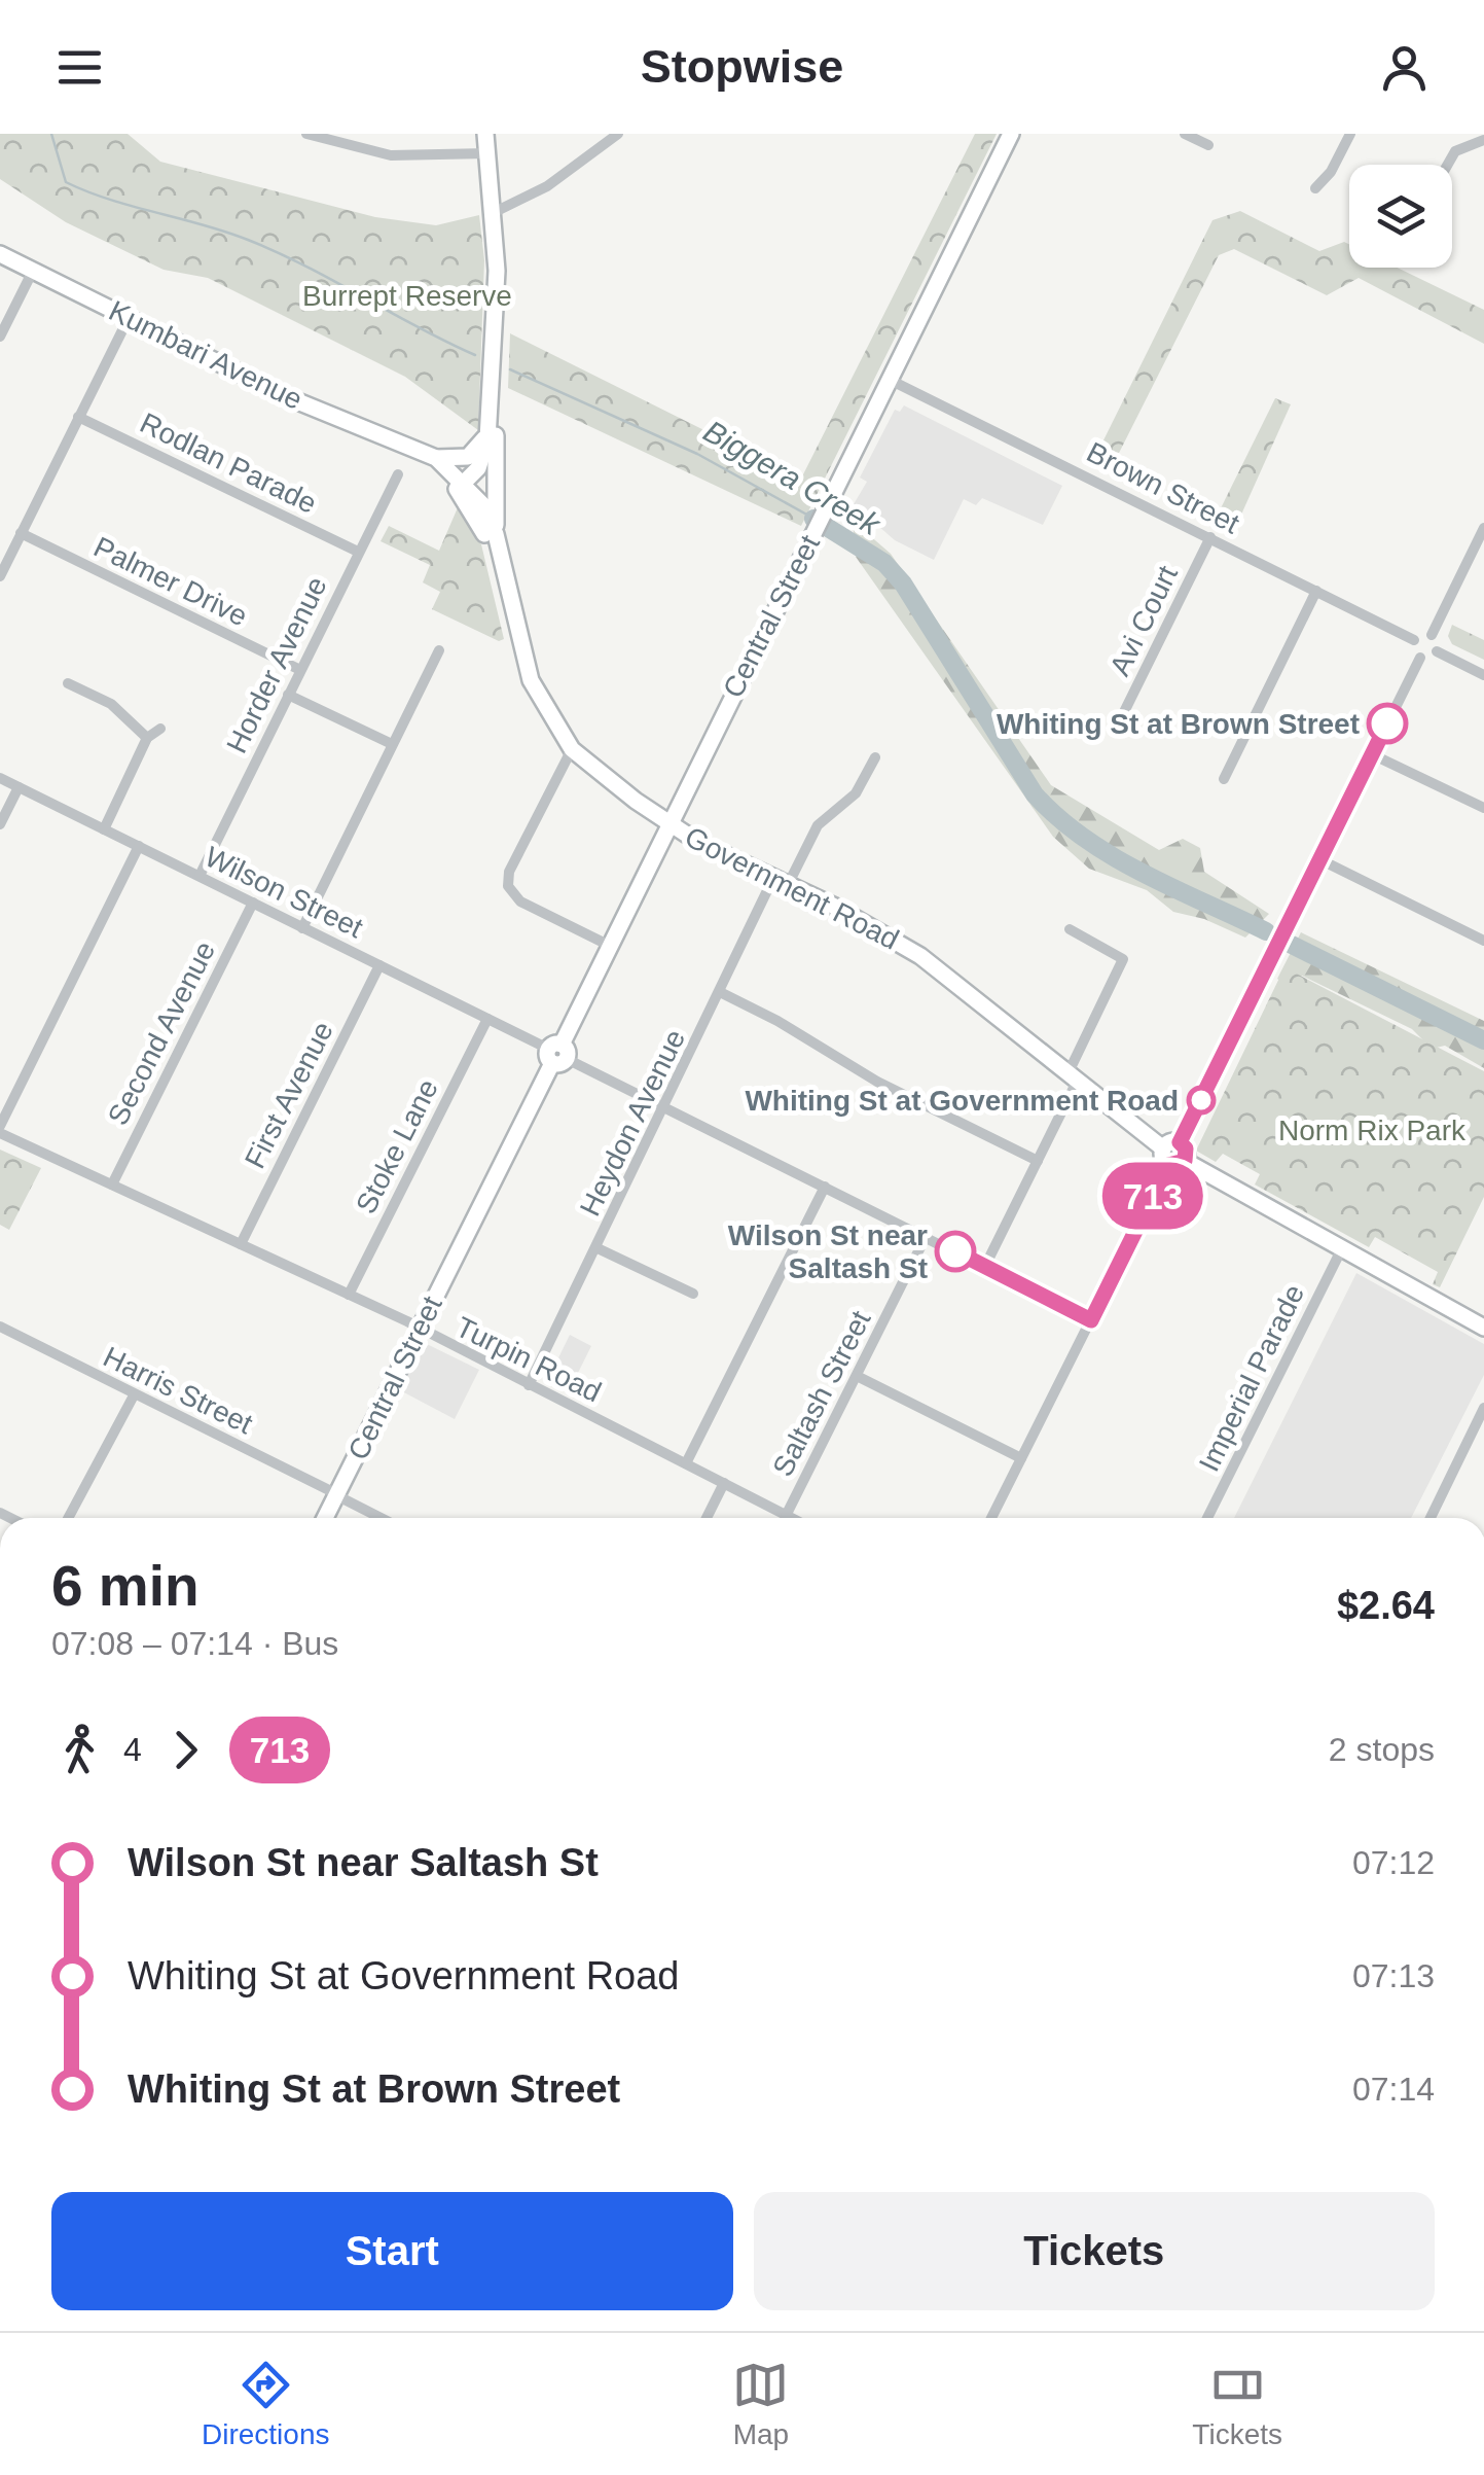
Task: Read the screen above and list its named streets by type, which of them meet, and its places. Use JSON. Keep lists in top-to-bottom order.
{
  "streets": {
    "main road": ["Kumbari Avenue", "Central Street", "Government Road"],
    "street": [
      "Rodlan Parade",
      "Brown Street",
      "Palmer Drive",
      "Avi Court",
      "Horder Avenue",
      "Wilson Street",
      "Second Avenue",
      "First Avenue",
      "Heydon Avenue",
      "Stoke Lane",
      "Turpin Road",
      "Imperial Parade",
      "Harris Street",
      "Saltash Street"
    ]
  },
  "crossings": [
    ["Kumbari Avenue", "Government Road"],
    ["Rodlan Parade", "Horder Avenue"],
    ["Brown Street", "Central Street"],
    ["Brown Street", "Avi Court"],
    ["Palmer Drive", "Horder Avenue"],
    ["Central Street", "Government Road"],
    ["Central Street", "Wilson Street"],
    ["Central Street", "Turpin Road"],
    ["Central Street", "Harris Street"],
    ["Horder Avenue", "Wilson Street"],
    ["Government Road", "Heydon Avenue"],
    ["Wilson Street", "Second Avenue"],
    ["Wilson Street", "First Avenue"],
    ["Wilson Street", "Heydon Avenue"],
    ["Wilson Street", "Stoke Lane"],
    ["Wilson Street", "Saltash Street"],
    ["Second Avenue", "Turpin Road"],
    ["First Avenue", "Turpin Road"],
    ["Heydon Avenue", "Turpin Road"],
    ["Stoke Lane", "Turpin Road"],
    ["Turpin Road", "Saltash Street"]
  ],
  "water": ["Biggera Creek"],
  "parks": ["Burrept Reserve", "Norm Rix Park"],
  "places": ["Whiting St at Brown Street", "Whiting St at Government Road", "Wilson St near Saltash St"],
  "lines": ["bus line 713"],
  "page": {
    "header": "Stopwise",
    "on_map": "713",
    "heading": ["6 min", "07:08 – 07:14 · Bus", "$2.64"],
    "legs": ["4", "713", "2 stops"],
    "list": [
      {
        "name": "Wilson St near Saltash St",
        "value": "07:12"
      },
      {
        "name": "Whiting St at Government Road",
        "value": "07:13"
      },
      {
        "name": "Whiting St at Brown Street",
        "value": "07:14"
      }
    ],
    "buttons": ["Start", "Tickets"],
    "tabs": ["Directions", "Map", "Tickets"]
  }
}
